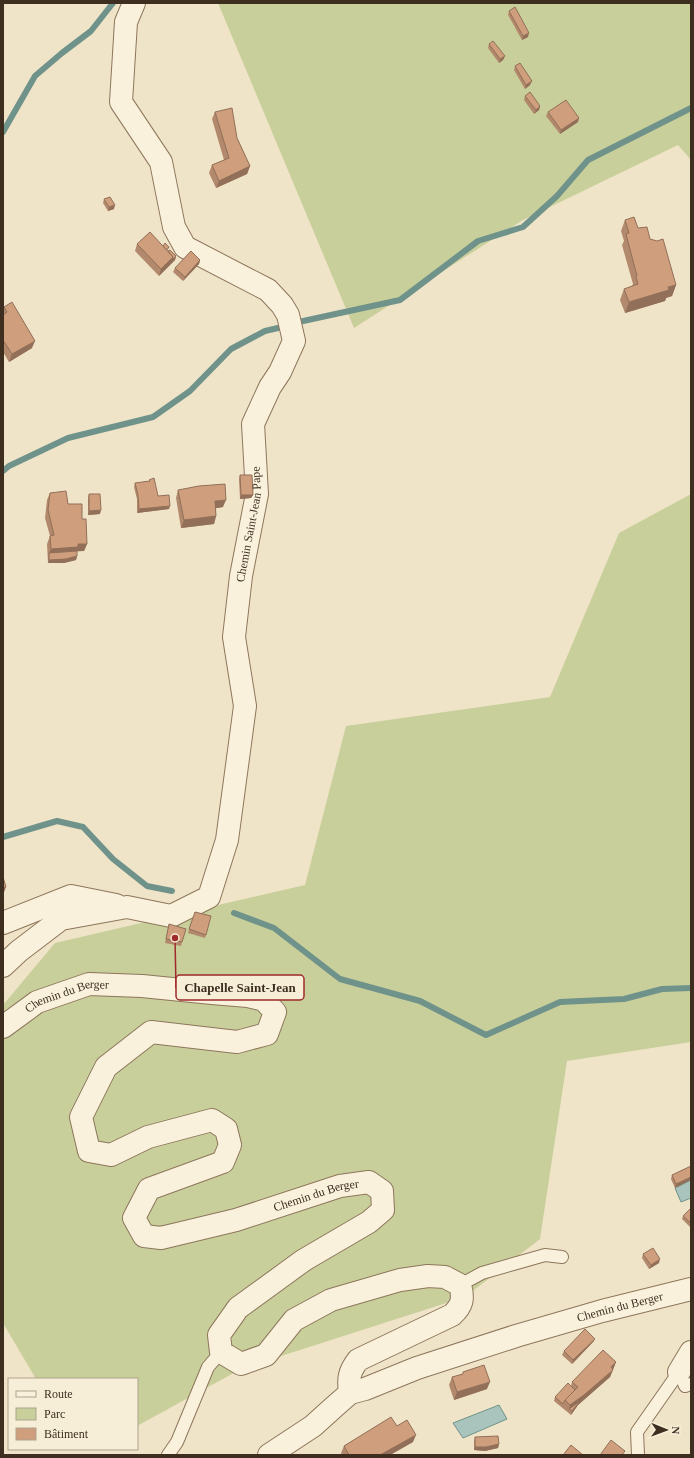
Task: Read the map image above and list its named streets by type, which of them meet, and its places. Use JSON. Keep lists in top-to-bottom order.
{
  "streets": {
    "street": ["Chemin Saint-Jean Pape", "Chemin du Berger"]
  },
  "places": ["Chapelle Saint-Jean"],
  "legend": ["Route", "Parc", "Bâtiment"],
  "north": "right"
}
